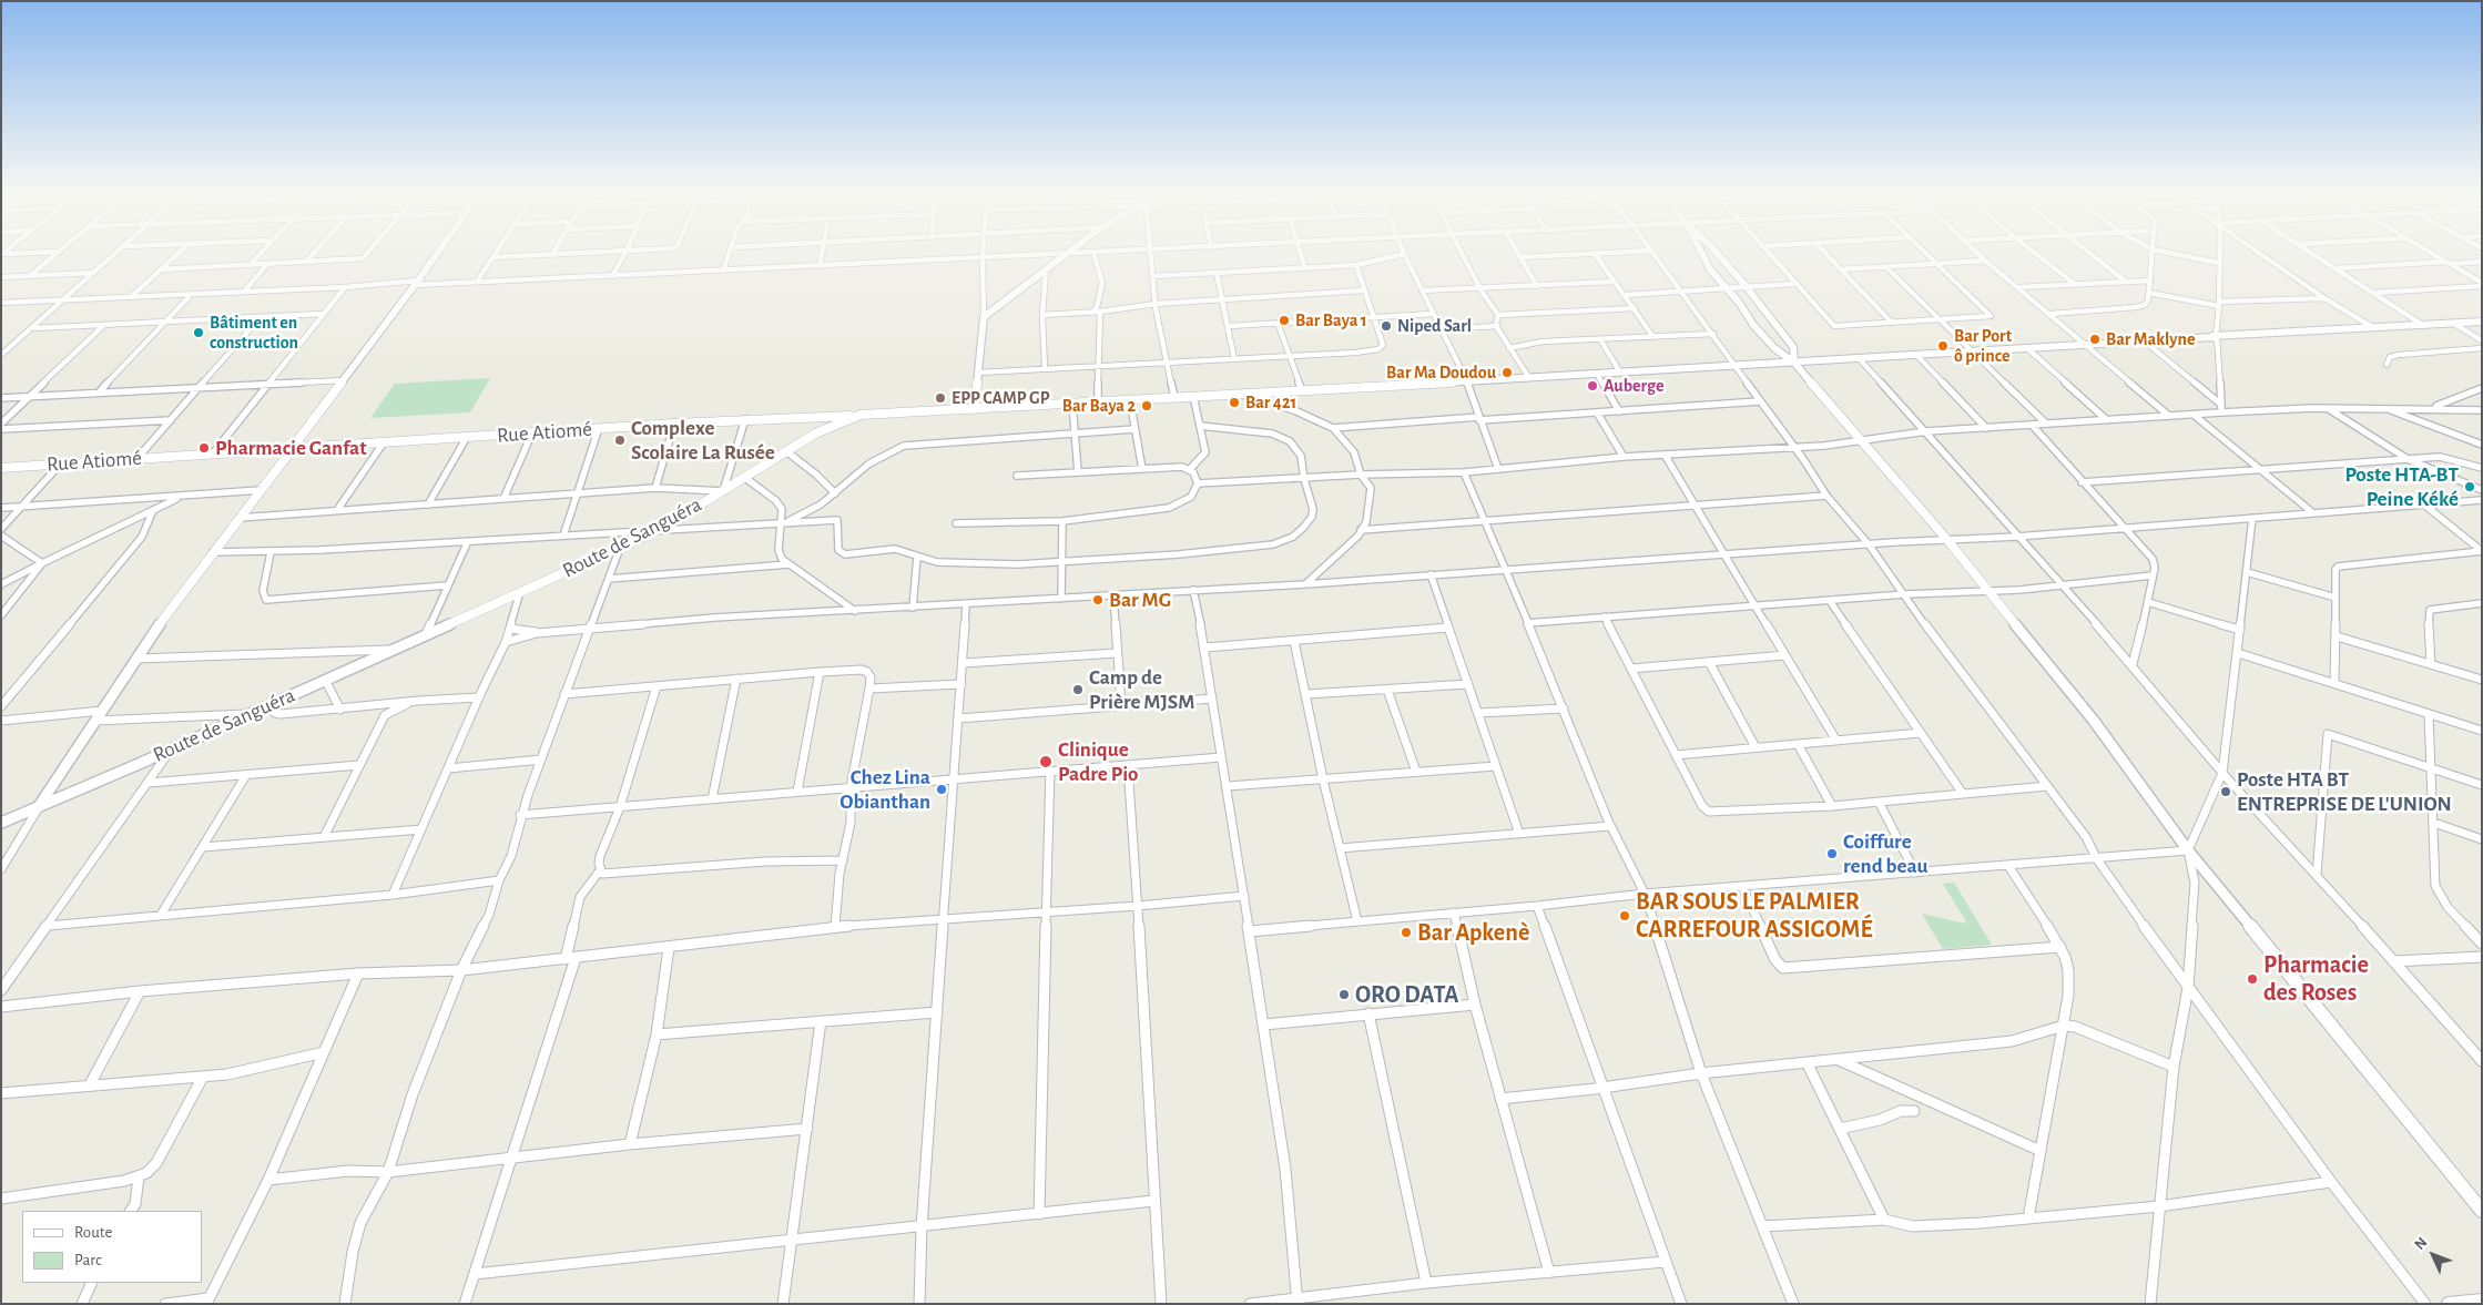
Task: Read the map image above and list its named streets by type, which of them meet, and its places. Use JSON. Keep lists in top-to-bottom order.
{
  "streets": {
    "street": ["Rue Atiomé", "Route de Sanguéra"]
  },
  "crossings": [
    ["Rue Atiomé", "Route de Sanguéra"]
  ],
  "places": [
    "Bar Baya 1",
    "Niped Sarl",
    "Bâtiment en construction",
    "Bar Maklyne",
    "Bar Port ô prince",
    "Bar Ma Doudou",
    "Auberge",
    "EPP CAMP GP",
    "Bar 421",
    "Bar Baya 2",
    "Complexe Scolaire La Rusée",
    "Pharmacie Ganfat",
    "Poste HTA-BT Peine Kéké",
    "Bar MG",
    "Camp de Prière MJSM",
    "Clinique Padre Pio",
    "Chez Lina Obianthan",
    "Poste HTA BT ENTREPRISE DE L'UNION",
    "Coiffure rend beau",
    "BAR SOUS LE PALMIER CARREFOUR ASSIGOMÉ",
    "Bar Apkenè",
    "Pharmacie des Roses",
    "ORO DATA"
  ],
  "legend": ["Route", "Parc"],
  "north": "top left"
}
